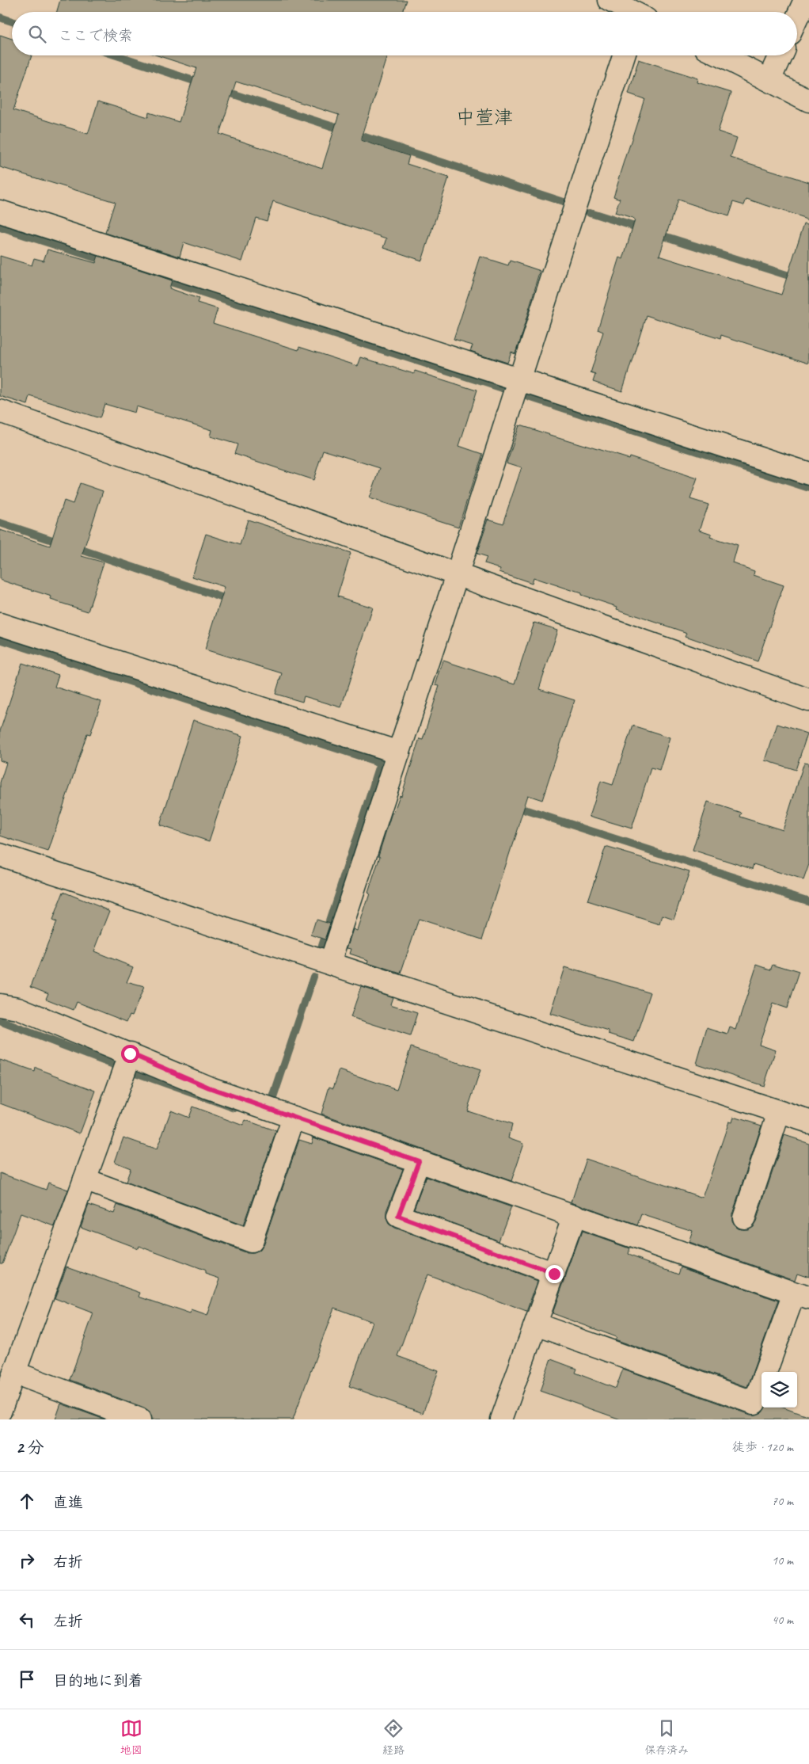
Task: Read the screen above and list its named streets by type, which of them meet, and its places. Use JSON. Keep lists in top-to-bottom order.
{
  "districts": ["中萱津"],
  "page": {
    "search": "ここで検索",
    "heading": ["2 分", "徒歩 · 120 m"],
    "list": [
      ["直進", "70 m"],
      ["右折", "10 m"],
      ["左折", "40 m"],
      "目的地に到着"
    ],
    "nav": ["地図", "経路", "保存済み"]
  }
}
